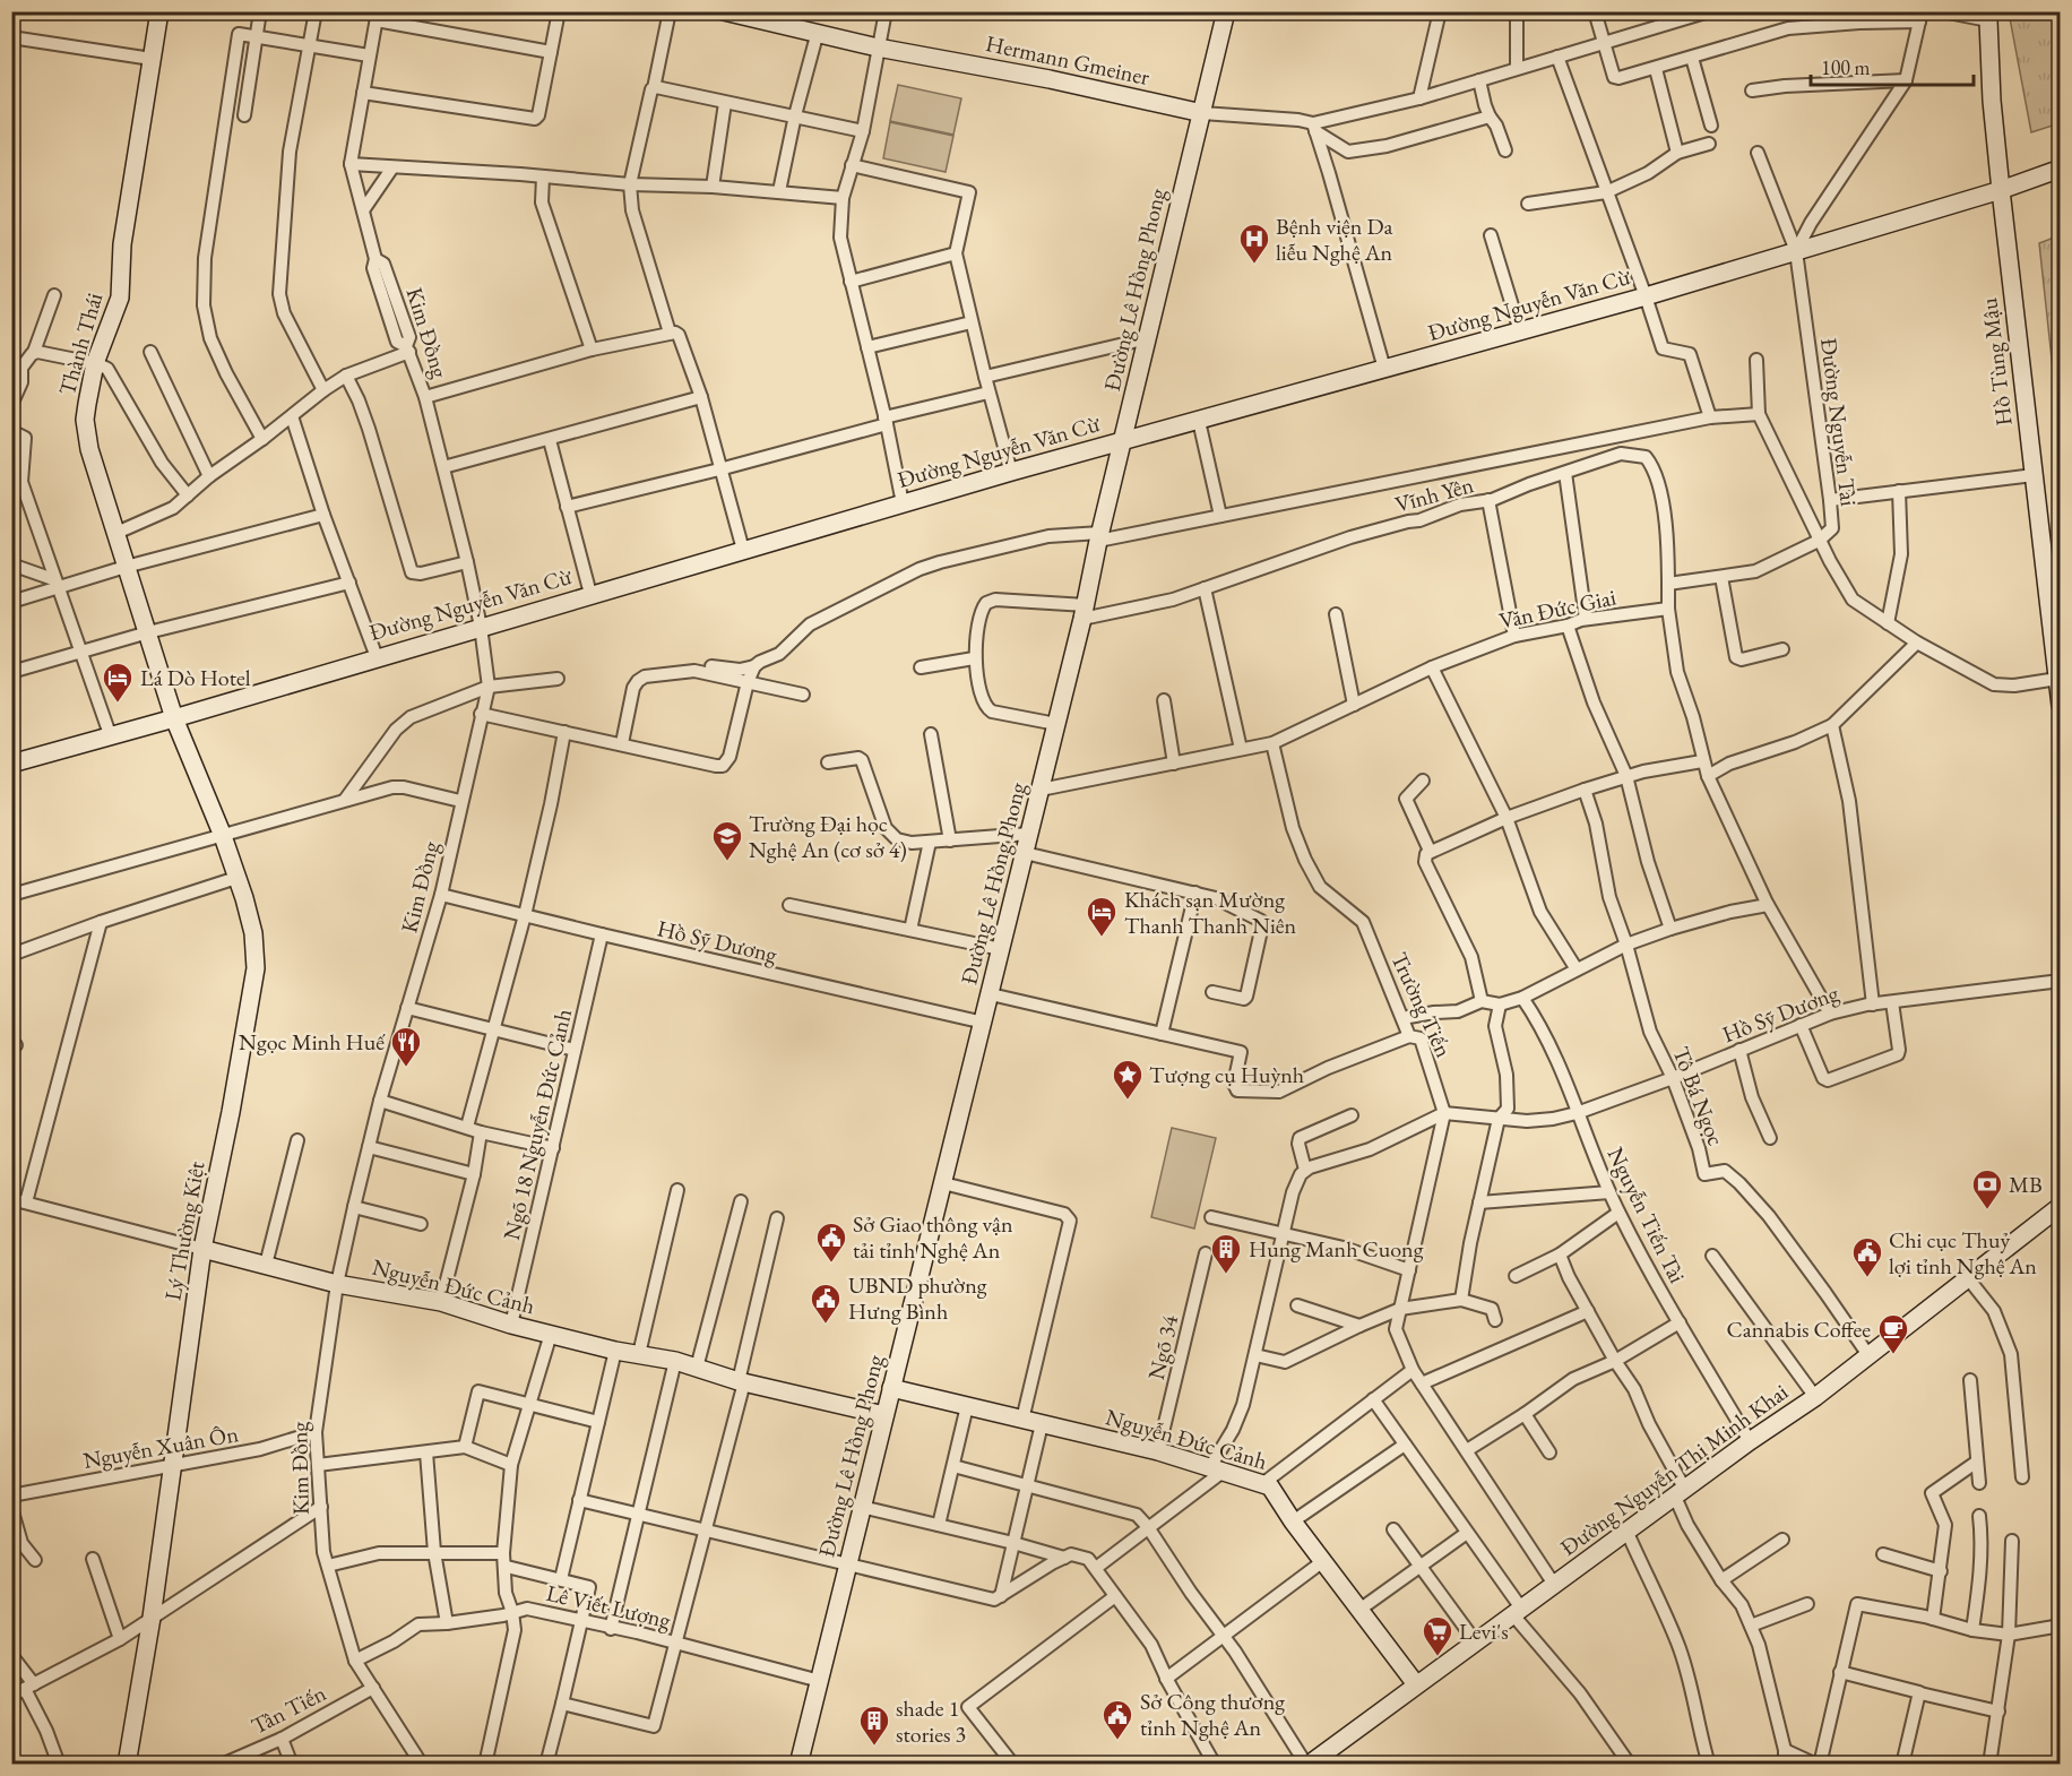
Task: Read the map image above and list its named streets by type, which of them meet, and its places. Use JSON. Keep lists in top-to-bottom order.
{
  "streets": {
    "main road": [
      "Hermann Gmeiner",
      "Đường Lê Hồng Phong",
      "Đường Nguyễn Văn Cừ",
      "Thành Thái",
      "Hồ Tùng Mậu",
      "Lý Thường Kiệt",
      "Nguyễn Đức Cảnh",
      "Đường Nguyễn Thị Minh Khai"
    ],
    "street": [
      "Kim Đồng",
      "Đường Nguyễn Tài",
      "Vĩnh Yên",
      "Văn Đức Giai",
      "Hồ Sỹ Dương",
      "Trường Tiến",
      "Tô Bá Ngọc",
      "Ngõ 18 Nguyễn Đức Cảnh",
      "Nguyễn Tiến Tài",
      "Ngõ 34",
      "Nguyễn Xuân Ôn",
      "Lê Viết Lượng",
      "Tân Tiến"
    ]
  },
  "crossings": [
    ["Hermann Gmeiner", "Đường Lê Hồng Phong"],
    ["Đường Lê Hồng Phong", "Đường Nguyễn Văn Cừ"],
    ["Đường Lê Hồng Phong", "Vĩnh Yên"],
    ["Đường Lê Hồng Phong", "Văn Đức Giai"],
    ["Đường Lê Hồng Phong", "Hồ Sỹ Dương"],
    ["Đường Lê Hồng Phong", "Nguyễn Đức Cảnh"],
    ["Đường Lê Hồng Phong", "Lê Viết Lượng"],
    ["Đường Nguyễn Văn Cừ", "Kim Đồng"],
    ["Đường Nguyễn Văn Cừ", "Thành Thái"],
    ["Đường Nguyễn Văn Cừ", "Hồ Tùng Mậu"],
    ["Đường Nguyễn Văn Cừ", "Đường Nguyễn Tài"],
    ["Đường Nguyễn Văn Cừ", "Lý Thường Kiệt"],
    ["Kim Đồng", "Hồ Sỹ Dương"],
    ["Kim Đồng", "Nguyễn Đức Cảnh"],
    ["Kim Đồng", "Nguyễn Xuân Ôn"],
    ["Kim Đồng", "Lê Viết Lượng"],
    ["Kim Đồng", "Tân Tiến"],
    ["Thành Thái", "Lý Thường Kiệt"],
    ["Vĩnh Yên", "Văn Đức Giai"],
    ["Văn Đức Giai", "Trường Tiến"],
    ["Hồ Sỹ Dương", "Trường Tiến"],
    ["Hồ Sỹ Dương", "Tô Bá Ngọc"],
    ["Hồ Sỹ Dương", "Ngõ 18 Nguyễn Đức Cảnh"],
    ["Hồ Sỹ Dương", "Nguyễn Tiến Tài"],
    ["Trường Tiến", "Đường Nguyễn Thị Minh Khai"],
    ["Tô Bá Ngọc", "Đường Nguyễn Thị Minh Khai"],
    ["Ngõ 18 Nguyễn Đức Cảnh", "Nguyễn Đức Cảnh"],
    ["Nguyễn Tiến Tài", "Đường Nguyễn Thị Minh Khai"],
    ["Lý Thường Kiệt", "Nguyễn Đức Cảnh"],
    ["Lý Thường Kiệt", "Nguyễn Xuân Ôn"],
    ["Nguyễn Đức Cảnh", "Ngõ 34"],
    ["Nguyễn Đức Cảnh", "Đường Nguyễn Thị Minh Khai"]
  ],
  "places": {
    "hospital": ["Bệnh viện Da liễu Nghệ An"],
    "hotel": ["Lá Dò Hotel", "Khách sạn Mường Thanh Thanh Niên"],
    "school or university": ["Trường Đại học Nghệ An (cơ sở 4)"],
    "restaurant": ["Ngọc Minh Huế"],
    "place": ["Tượng cụ Huỳnh"],
    "bank": ["MB"],
    "public building": [
      "Sở Giao thông vận tải tỉnh Nghệ An",
      "Chi cục Thuỷ lợi tỉnh Nghệ An",
      "UBND phường Hưng Bình",
      "Sở Công thương tỉnh Nghệ An"
    ],
    "building": ["Hung Manh Cuong", "shade 1 stories 3"],
    "cafe": ["Cannabis Coffee"],
    "supermarket": ["Levi's"]
  },
  "scale_bar": "100 m"
}
